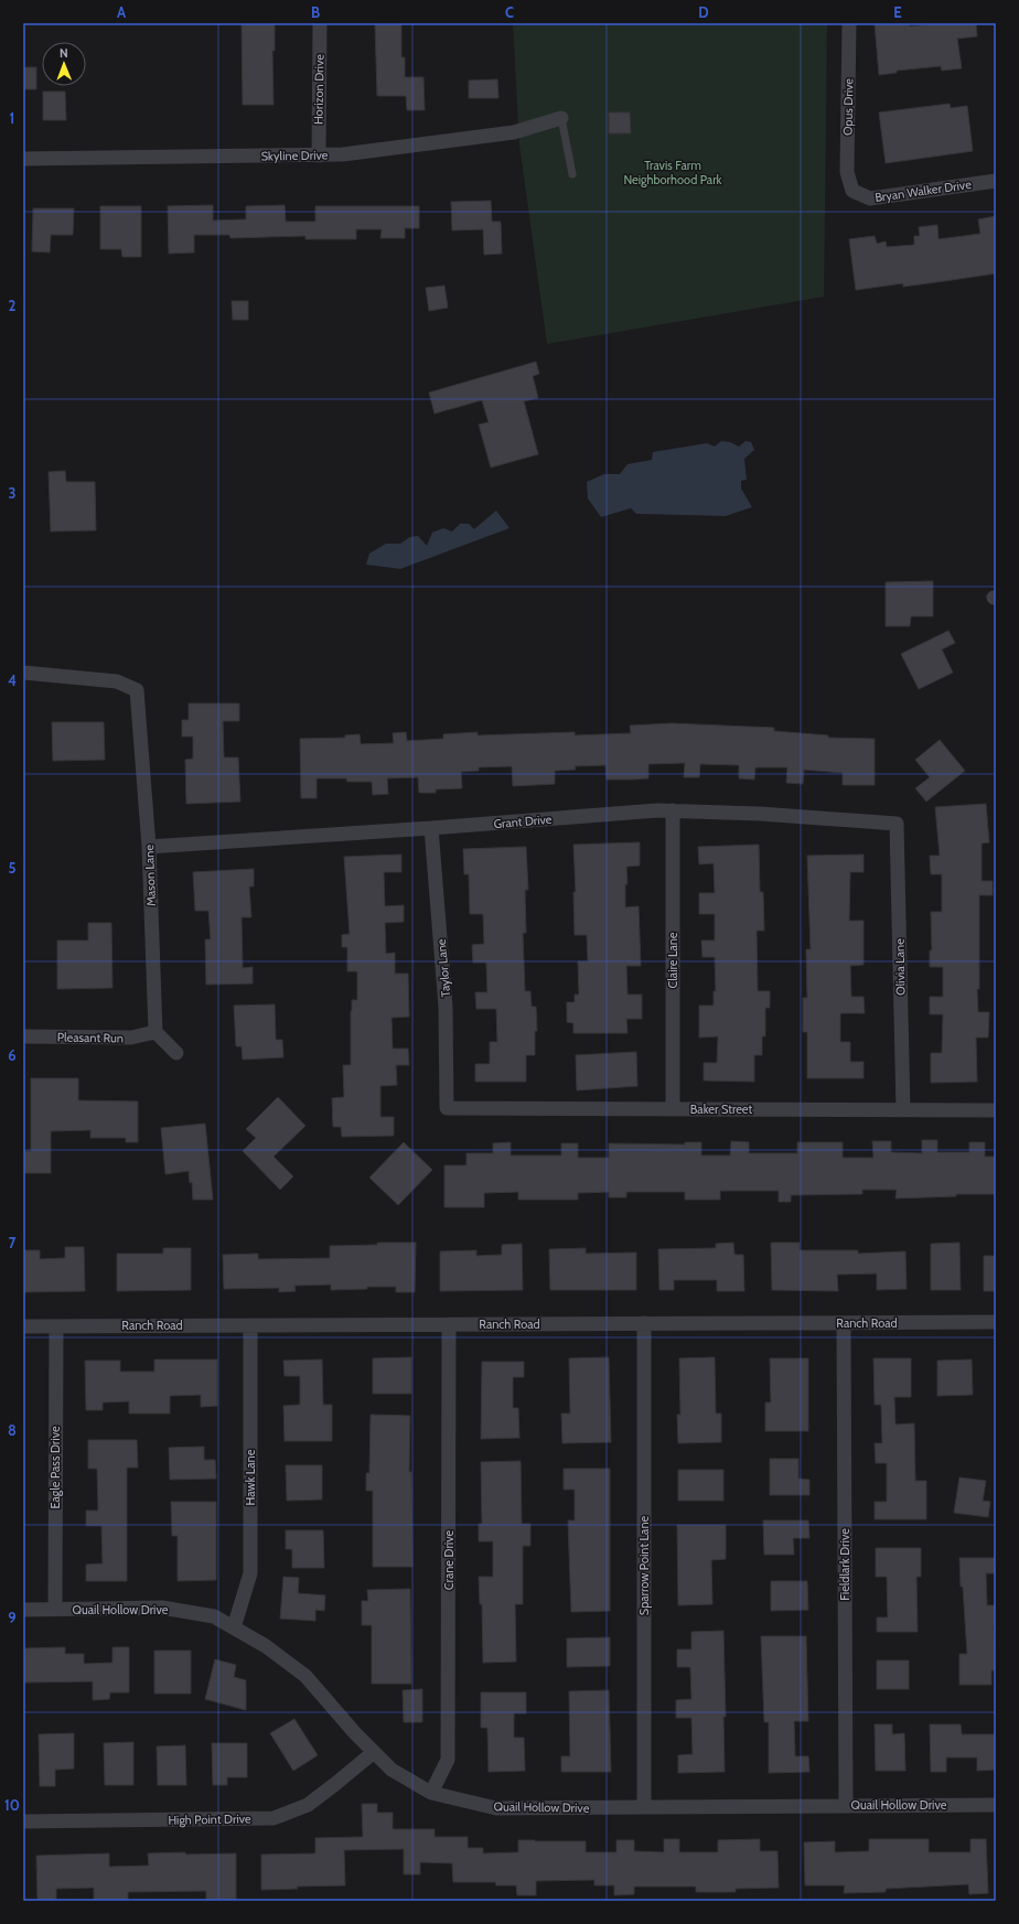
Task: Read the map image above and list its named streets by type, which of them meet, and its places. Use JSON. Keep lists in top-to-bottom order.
{
  "streets": {
    "street": [
      "Horizon Drive",
      "Opus Drive",
      "Skyline Drive",
      "Bryan Walker Drive",
      "Grant Drive",
      "Mason Lane",
      "Claire Lane",
      "Olivia Lane",
      "Taylor Lane",
      "Pleasant Run",
      "Baker Street",
      "Ranch Road",
      "Eagle Pass Drive",
      "Hawk Lane",
      "Crane Drive",
      "Fieldlark Drive",
      "Sparrow Point Lane",
      "Quail Hollow Drive",
      "High Point Drive"
    ]
  },
  "crossings": [
    ["Horizon Drive", "Skyline Drive"],
    ["Opus Drive", "Bryan Walker Drive"],
    ["Grant Drive", "Mason Lane"],
    ["Grant Drive", "Claire Lane"],
    ["Grant Drive", "Olivia Lane"],
    ["Grant Drive", "Taylor Lane"],
    ["Mason Lane", "Pleasant Run"],
    ["Claire Lane", "Baker Street"],
    ["Olivia Lane", "Baker Street"],
    ["Taylor Lane", "Baker Street"],
    ["Ranch Road", "Eagle Pass Drive"],
    ["Ranch Road", "Hawk Lane"],
    ["Ranch Road", "Crane Drive"],
    ["Ranch Road", "Fieldlark Drive"],
    ["Ranch Road", "Sparrow Point Lane"],
    ["Eagle Pass Drive", "Quail Hollow Drive"],
    ["Hawk Lane", "Quail Hollow Drive"],
    ["Crane Drive", "Quail Hollow Drive"],
    ["Fieldlark Drive", "Quail Hollow Drive"],
    ["Sparrow Point Lane", "Quail Hollow Drive"],
    ["Quail Hollow Drive", "High Point Drive"]
  ],
  "parks": ["Travis Farm Neighborhood Park"],
  "north": "top",
  "grid": {
    "columns": [
      "A",
      "B",
      "C",
      "D",
      "E"
    ],
    "rows": [
      "1",
      "2",
      "3",
      "4",
      "5",
      "6",
      "7",
      "8",
      "9",
      "10"
    ]
  }
}
